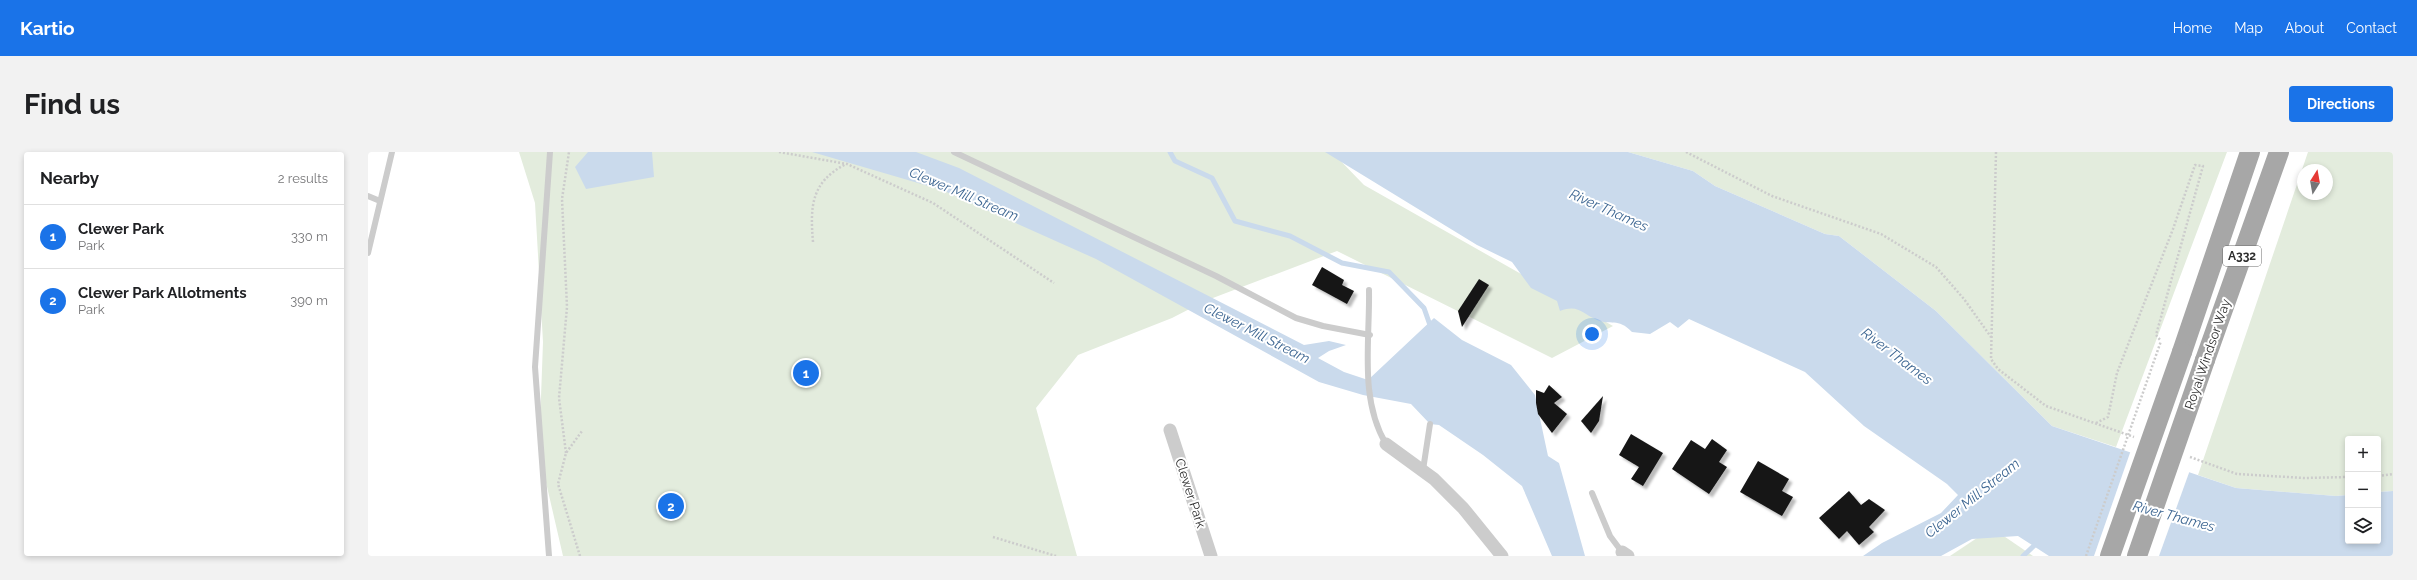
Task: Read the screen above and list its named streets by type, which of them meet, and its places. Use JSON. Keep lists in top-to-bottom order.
{
  "streets": {
    "main road": ["A332", "Royal Windsor Way"],
    "street": ["Clewer Park"]
  },
  "water": ["Clewer Mill Stream", "River Thames"],
  "north": "top",
  "page": {
    "header": "Kartio",
    "nav": [
      "Home",
      "Map",
      "About",
      "Contact"
    ],
    "buttons": "Directions",
    "title": "Find us",
    "heading": ["Nearby", "2 results"],
    "list": [
      {
        "mark": "1",
        "name": "Clewer Park",
        "note": "Park",
        "value": "330 m"
      },
      {
        "mark": "2",
        "name": "Clewer Park Allotments",
        "note": "Park",
        "value": "390 m"
      }
    ],
    "pins": ["1", "2"],
    "map_buttons": ["+", "−"]
  }
}
